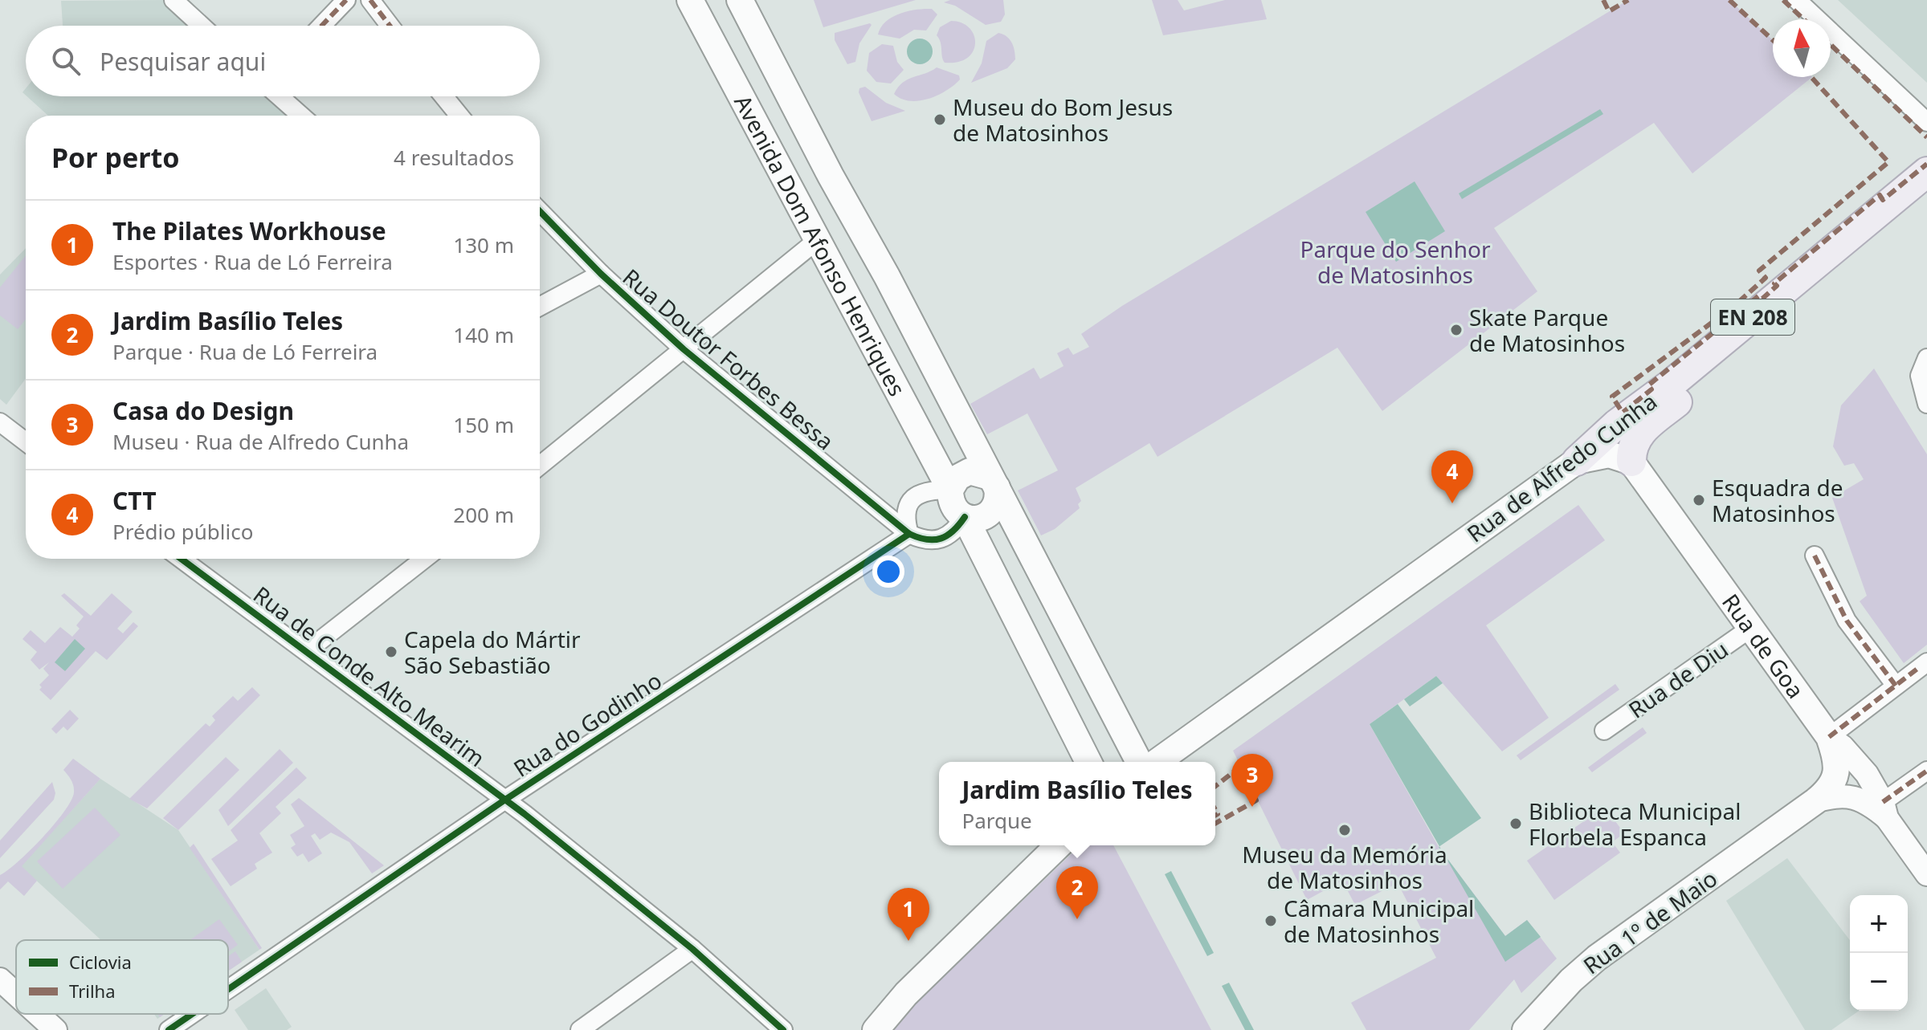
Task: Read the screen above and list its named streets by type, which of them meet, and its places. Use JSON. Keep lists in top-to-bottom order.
{
  "streets": {
    "main road": [
      "Avenida Dom Afonso Henriques",
      "EN 208",
      "Rua de Alfredo Cunha",
      "Rua de Goa",
      "Rua 1º de Maio"
    ],
    "street": [
      "Rua Doutor Forbes Bessa",
      "Rua de Conde Alto Mearim",
      "Rua de Diu",
      "Rua do Godinho"
    ]
  },
  "crossings": [
    ["Avenida Dom Afonso Henriques", "Rua Doutor Forbes Bessa"],
    ["Avenida Dom Afonso Henriques", "Rua do Godinho"],
    ["Rua Doutor Forbes Bessa", "Rua do Godinho"],
    ["Rua de Alfredo Cunha", "Rua de Goa"],
    ["Rua de Goa", "Rua de Diu"],
    ["Rua de Goa", "Rua 1º de Maio"],
    ["Rua de Conde Alto Mearim", "Rua do Godinho"]
  ],
  "parks": ["Parque do Senhor de Matosinhos"],
  "places": [
    "Museu do Bom Jesus de Matosinhos",
    "Skate Parque de Matosinhos",
    "Esquadra de Matosinhos",
    "Capela do Mártir São Sebastião",
    "Biblioteca Municipal Florbela Espanca",
    "Museu da Memória de Matosinhos",
    "Câmara Municipal de Matosinhos"
  ],
  "legend": ["Ciclovia", "Trilha"],
  "north": "top",
  "page": {
    "search": "Pesquisar aqui",
    "heading": ["Por perto", "4 resultados"],
    "list": [
      {
        "mark": "1",
        "name": "The Pilates Workhouse",
        "note": "Esportes · Rua de Ló Ferreira",
        "value": "130 m"
      },
      {
        "mark": "2",
        "name": "Jardim Basílio Teles",
        "note": "Parque · Rua de Ló Ferreira",
        "value": "140 m"
      },
      {
        "mark": "3",
        "name": "Casa do Design",
        "note": "Museu · Rua de Alfredo Cunha",
        "value": "150 m"
      },
      {
        "mark": "4",
        "name": "CTT",
        "note": "Prédio público",
        "value": "200 m"
      }
    ],
    "pins": [
      "4",
      "3",
      "2",
      "1"
    ],
    "popup": ["Jardim Basílio Teles", "Parque"],
    "map_buttons": ["+", "−"]
  }
}
